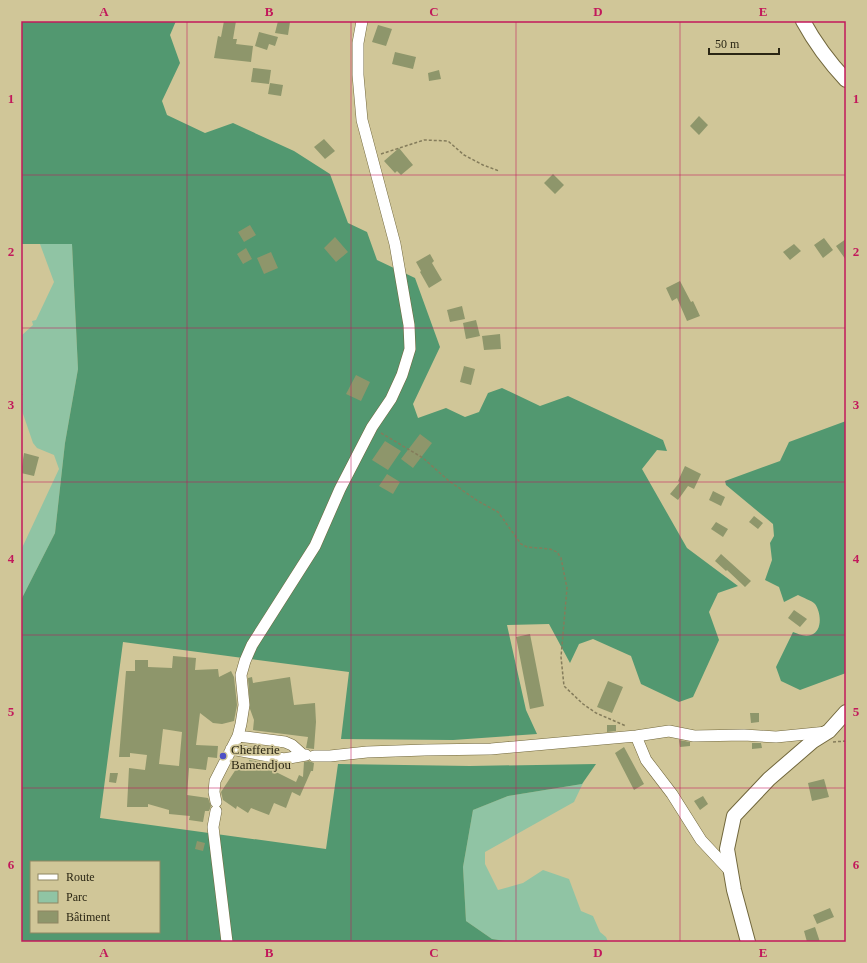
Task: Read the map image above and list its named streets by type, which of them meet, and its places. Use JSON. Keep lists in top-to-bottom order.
{
  "places": ["Chefferie Bamendjou"],
  "legend": ["Route", "Parc", "Bâtiment"],
  "scale_bar": "50 m",
  "grid": {
    "columns": [
      "A",
      "B",
      "C",
      "D",
      "E"
    ],
    "rows": [
      "1",
      "2",
      "3",
      "4",
      "5",
      "6"
    ]
  }
}
